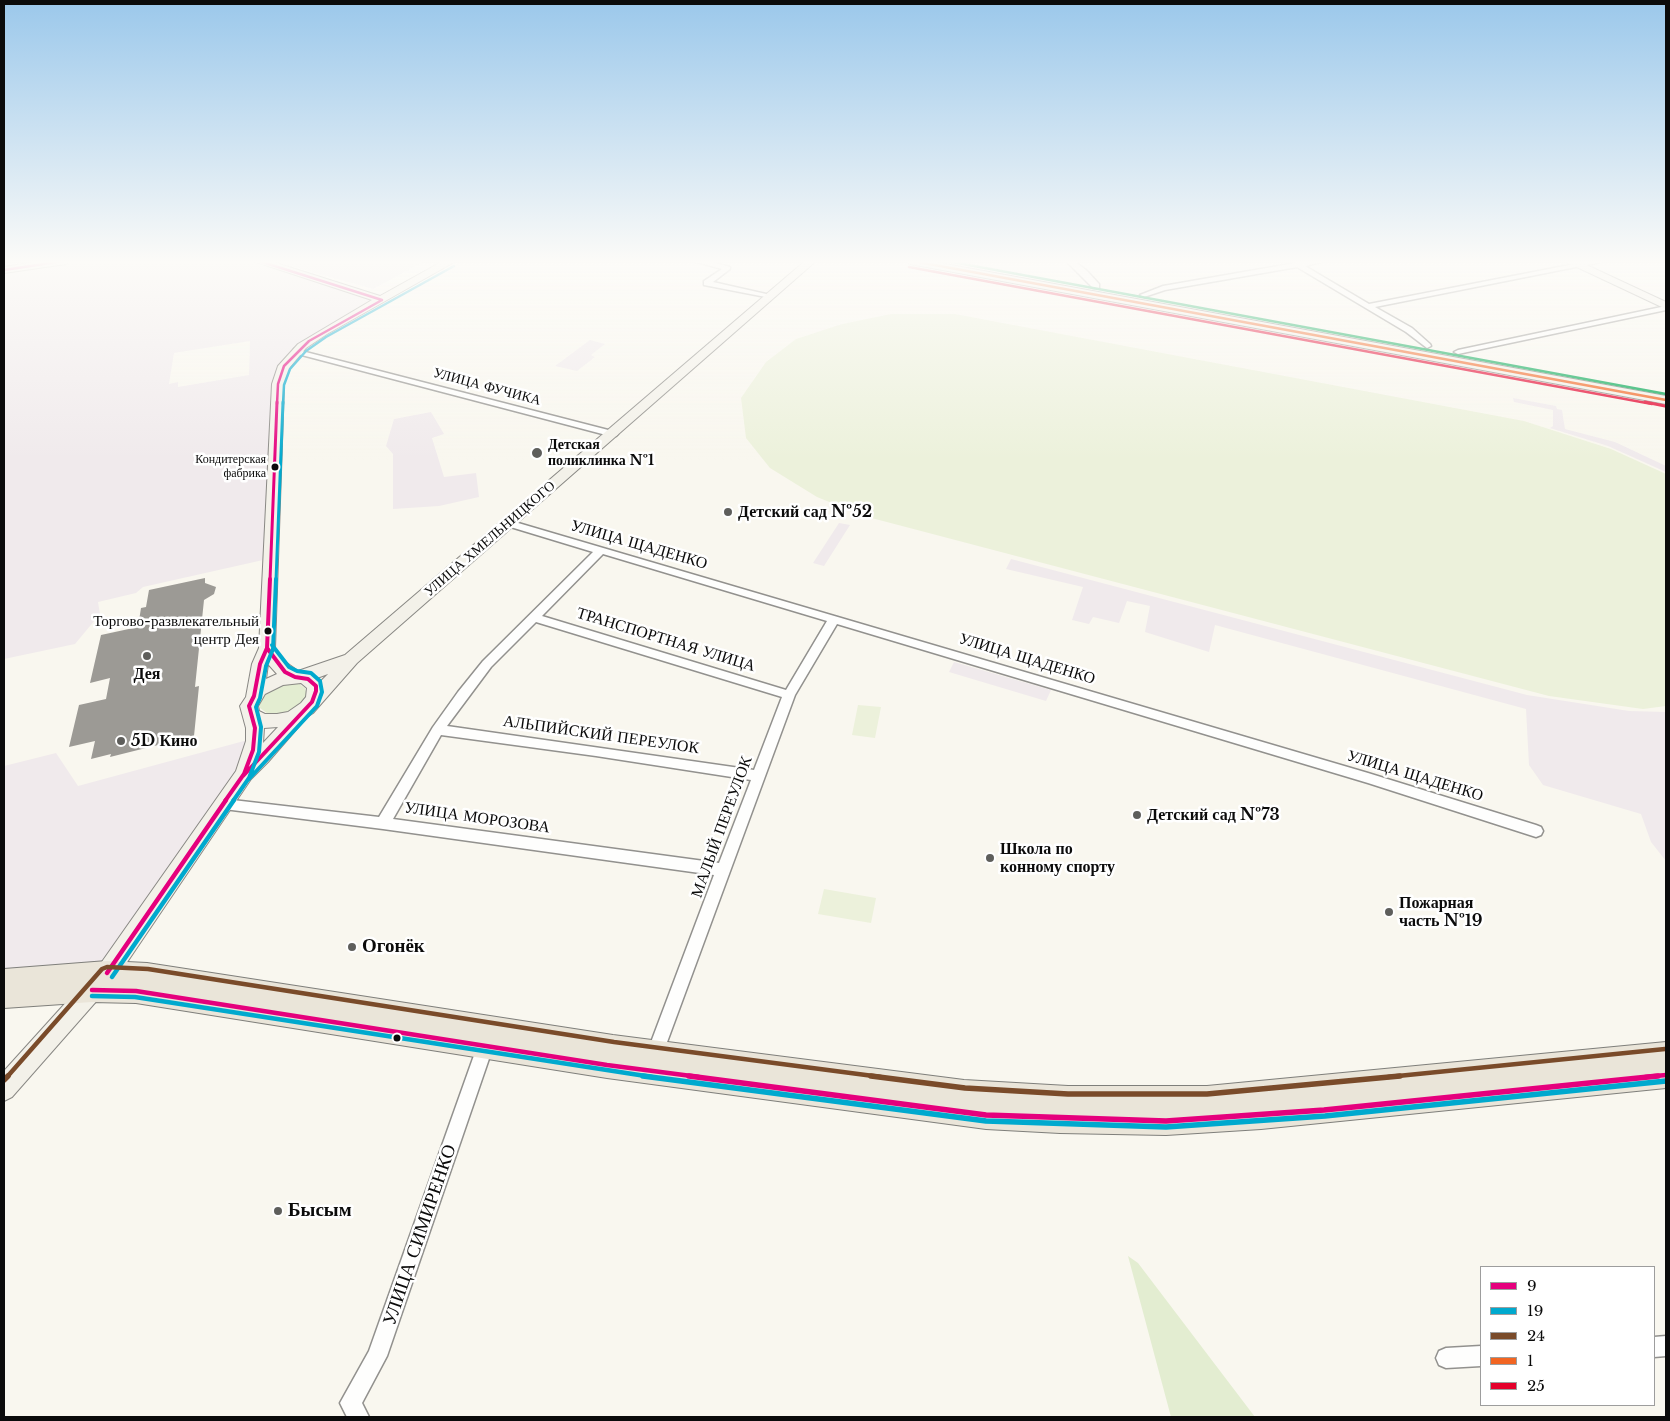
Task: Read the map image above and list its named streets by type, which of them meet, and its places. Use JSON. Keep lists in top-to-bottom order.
{
  "streets": {
    "main road": ["УЛИЦА ХМЕЛЬНИЦКОГО"],
    "street": [
      "УЛИЦА ФУЧИКА",
      "УЛИЦА ЩАДЕНКО",
      "ТРАНСПОРТНАЯ УЛИЦА",
      "АЛЬПИЙСКИЙ ПЕРЕУЛОК",
      "УЛИЦА МОРОЗОВА",
      "МАЛЫЙ ПЕРЕУЛОК",
      "УЛИЦА СИМИРЕНКО"
    ]
  },
  "crossings": [
    ["УЛИЦА ФУЧИКА", "УЛИЦА ХМЕЛЬНИЦКОГО"],
    ["УЛИЦА ХМЕЛЬНИЦКОГО", "УЛИЦА ЩАДЕНКО"],
    ["УЛИЦА ЩАДЕНКО", "МАЛЫЙ ПЕРЕУЛОК"],
    ["ТРАНСПОРТНАЯ УЛИЦА", "МАЛЫЙ ПЕРЕУЛОК"],
    ["АЛЬПИЙСКИЙ ПЕРЕУЛОК", "МАЛЫЙ ПЕРЕУЛОК"],
    ["УЛИЦА МОРОЗОВА", "МАЛЫЙ ПЕРЕУЛОК"]
  ],
  "places": [
    "Детская поликлинка №1",
    "Кондитерская фабрика",
    "Детский сад №52",
    "Торгово-развлекательный центр Дея",
    "Дея",
    "5D Кино",
    "Детский сад №73",
    "Школа по конному спорту",
    "Пожарная часть №19",
    "Огонёк",
    "Бысым"
  ],
  "lines": [
    "transit line 9",
    "transit line 19",
    "transit line 1",
    "transit line 25",
    "transit line 24"
  ],
  "legend": [
    "9",
    "19",
    "24",
    "1",
    "25"
  ]
}
